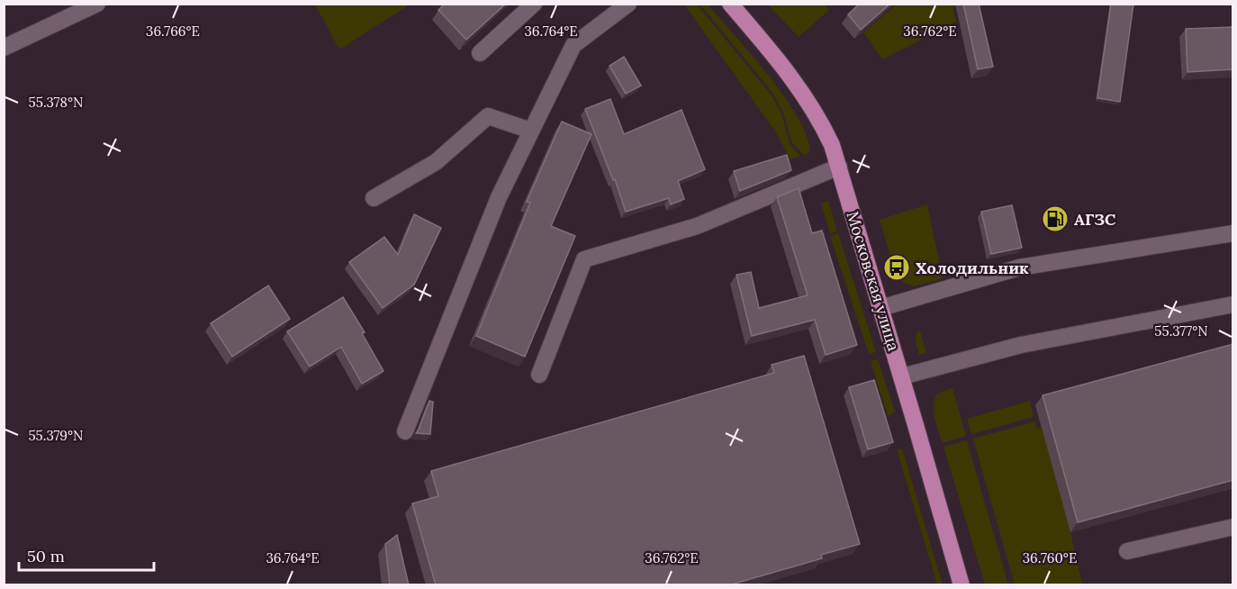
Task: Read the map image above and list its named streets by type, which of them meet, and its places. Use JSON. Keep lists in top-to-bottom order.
{
  "streets": {
    "main road": ["Московская улица"]
  },
  "places": {
    "fuel station": ["АГЗС"],
    "bus stop": ["Холодильник"]
  },
  "scale_bar": "50 m",
  "coordinates": [
    "36.766°E",
    "36.764°E",
    "36.762°E",
    "55.378°N",
    "55.377°N",
    "55.379°N",
    "36.760°E"
  ]
}
